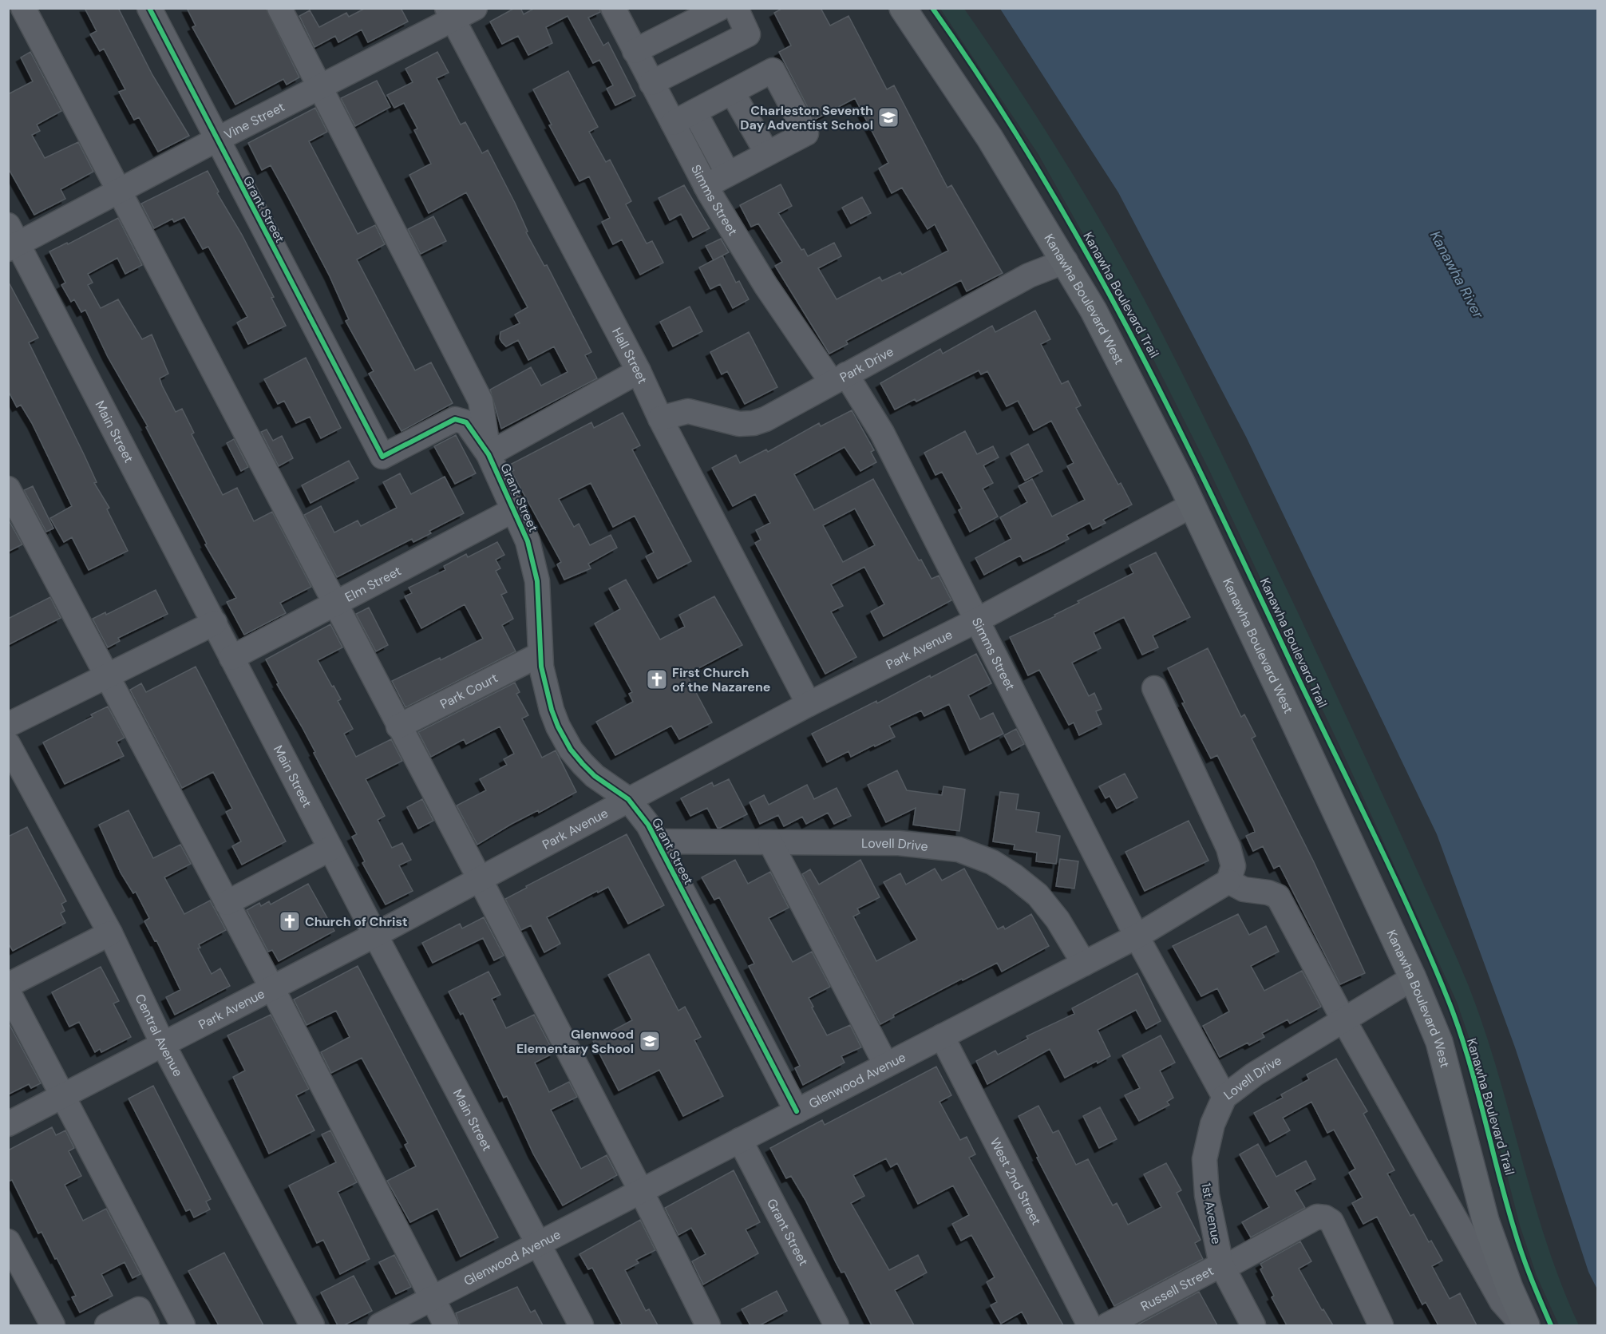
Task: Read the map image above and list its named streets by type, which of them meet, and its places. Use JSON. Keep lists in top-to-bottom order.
{
  "streets": {
    "main road": ["Kanawha Boulevard West"],
    "street": [
      "Vine Street",
      "Simms Street",
      "Grant Street",
      "Hall Street",
      "Park Drive",
      "Main Street",
      "Elm Street",
      "Park Avenue",
      "Park Court",
      "Lovell Drive",
      "Central Avenue",
      "Glenwood Avenue",
      "West 2nd Street",
      "1st Avenue",
      "Russell Street"
    ],
    "cycle path": ["Kanawha Boulevard Trail"]
  },
  "crossings": [
    ["Vine Street", "Grant Street"],
    ["Vine Street", "Hall Street"],
    ["Vine Street", "Main Street"],
    ["Simms Street", "Park Drive"],
    ["Simms Street", "Park Avenue"],
    ["Simms Street", "Lovell Drive"],
    ["Simms Street", "Glenwood Avenue"],
    ["Grant Street", "Elm Street"],
    ["Grant Street", "Park Avenue"],
    ["Grant Street", "Park Court"],
    ["Grant Street", "Lovell Drive"],
    ["Grant Street", "Glenwood Avenue"],
    ["Kanawha Boulevard West", "Park Drive"],
    ["Kanawha Boulevard West", "Park Avenue"],
    ["Kanawha Boulevard West", "Lovell Drive"],
    ["Hall Street", "Park Drive"],
    ["Hall Street", "Park Avenue"],
    ["Main Street", "Elm Street"],
    ["Main Street", "Park Avenue"],
    ["Main Street", "Glenwood Avenue"],
    ["Park Avenue", "Central Avenue"],
    ["Lovell Drive", "Glenwood Avenue"],
    ["Lovell Drive", "1st Avenue"],
    ["Glenwood Avenue", "West 2nd Street"],
    ["1st Avenue", "Russell Street"]
  ],
  "water": ["Kanawha River"],
  "places": {
    "school or university": ["Charleston Seventh Day Adventist School", "Glenwood Elementary School"],
    "church": ["First Church of the Nazarene", "Church of Christ"]
  }
}
